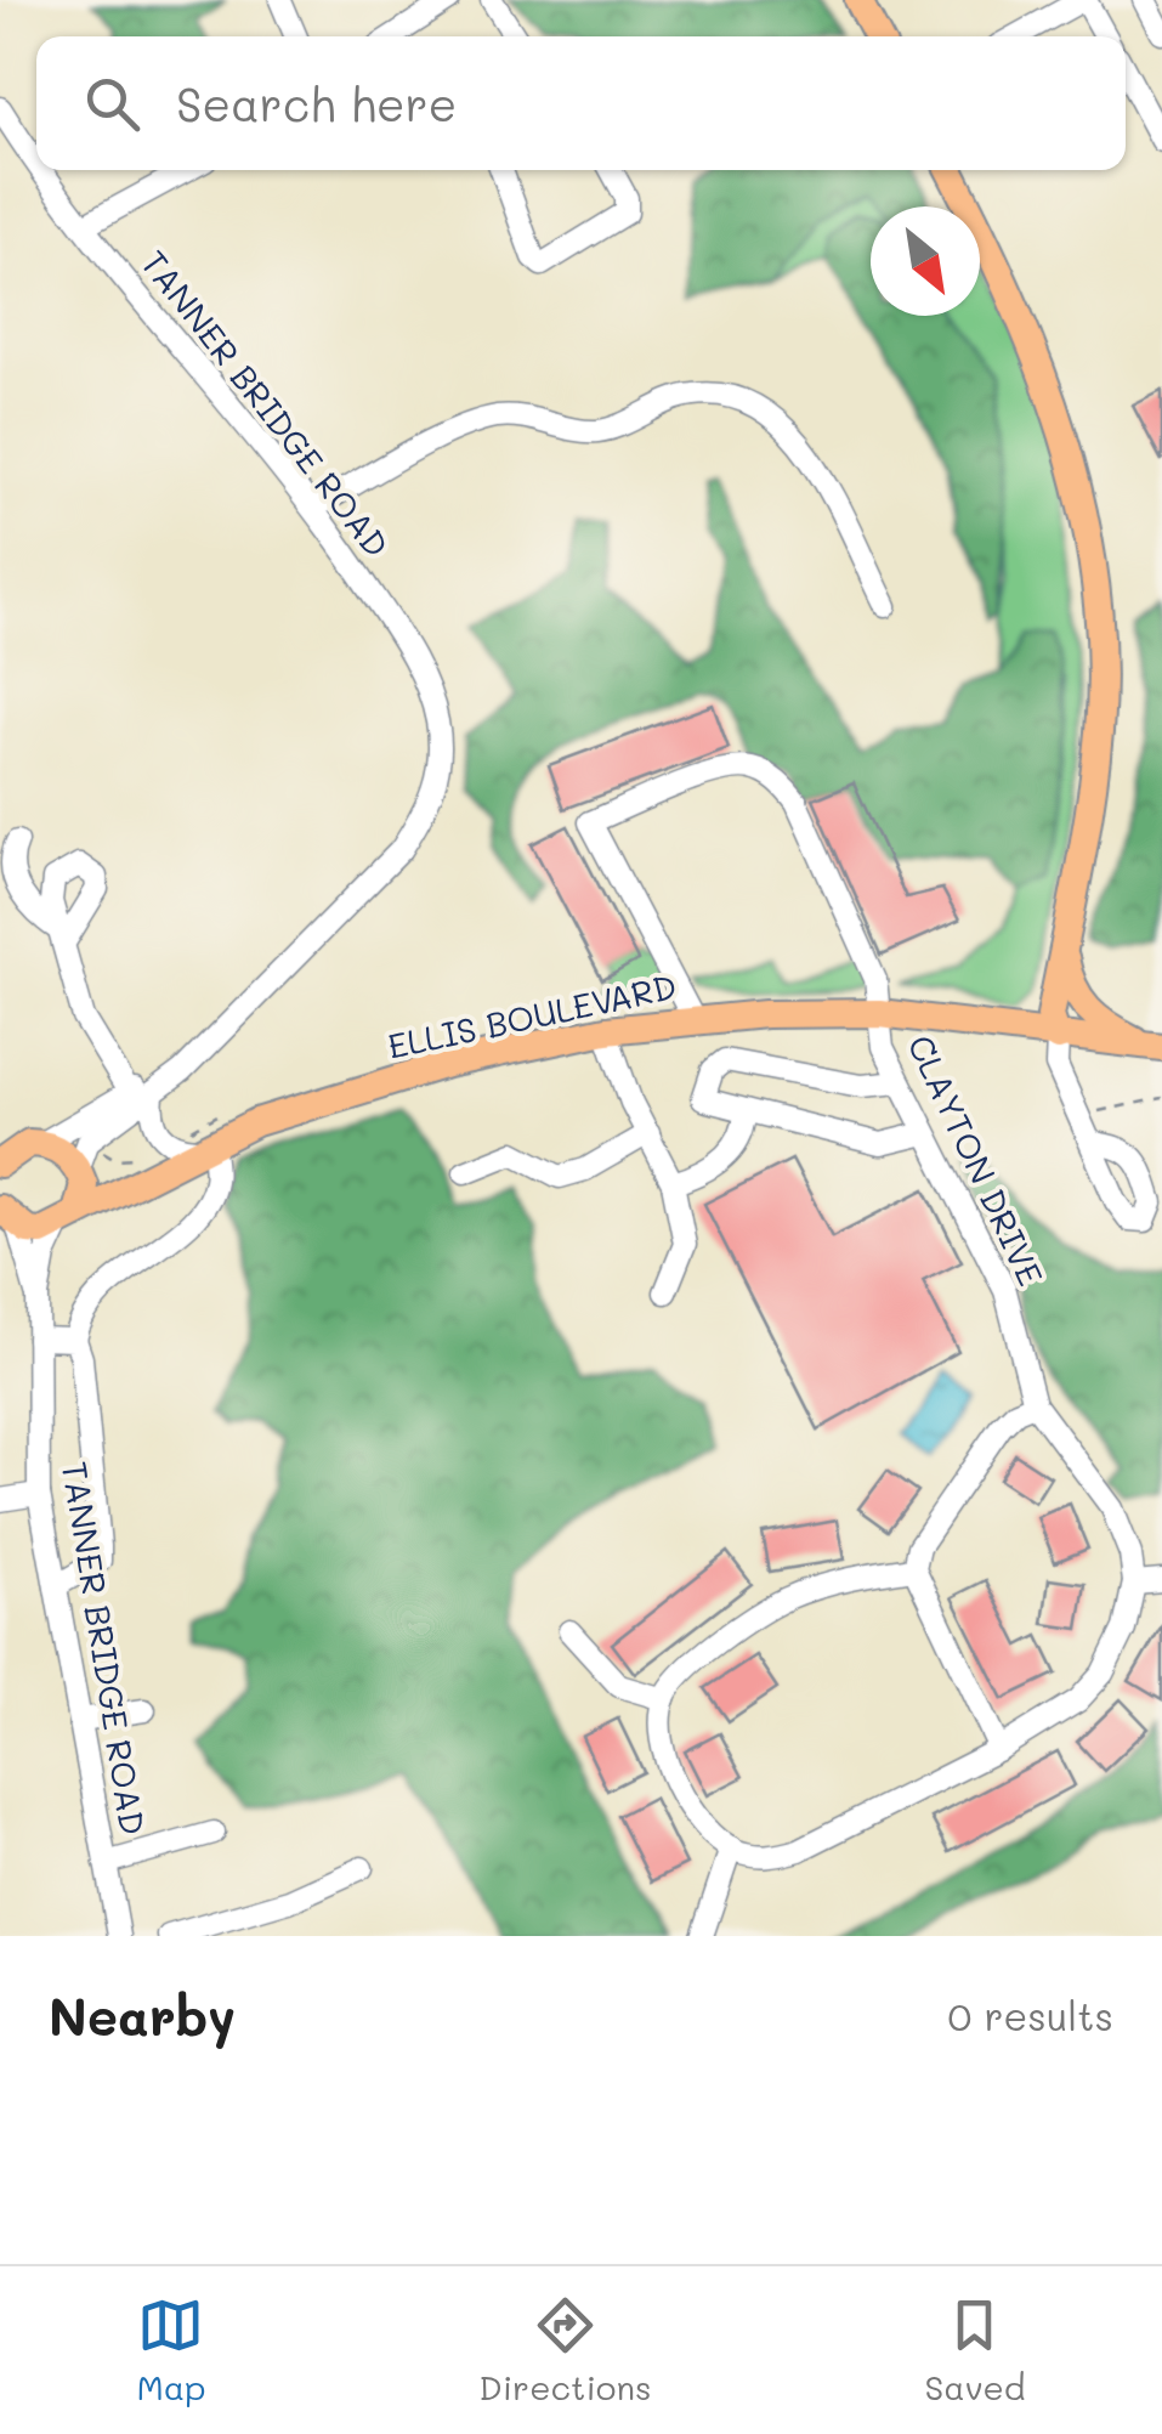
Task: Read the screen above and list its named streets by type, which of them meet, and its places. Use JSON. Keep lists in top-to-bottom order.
{
  "streets": {
    "main road": ["ELLIS BOULEVARD"],
    "street": ["TANNER BRIDGE ROAD", "CLAYTON DRIVE"]
  },
  "crossings": [
    ["TANNER BRIDGE ROAD", "ELLIS BOULEVARD"],
    ["ELLIS BOULEVARD", "CLAYTON DRIVE"]
  ],
  "north": "bottom right",
  "page": {
    "search": "Search here",
    "heading": ["Nearby", "0 results"],
    "nav": ["Map", "Directions", "Saved"]
  }
}
